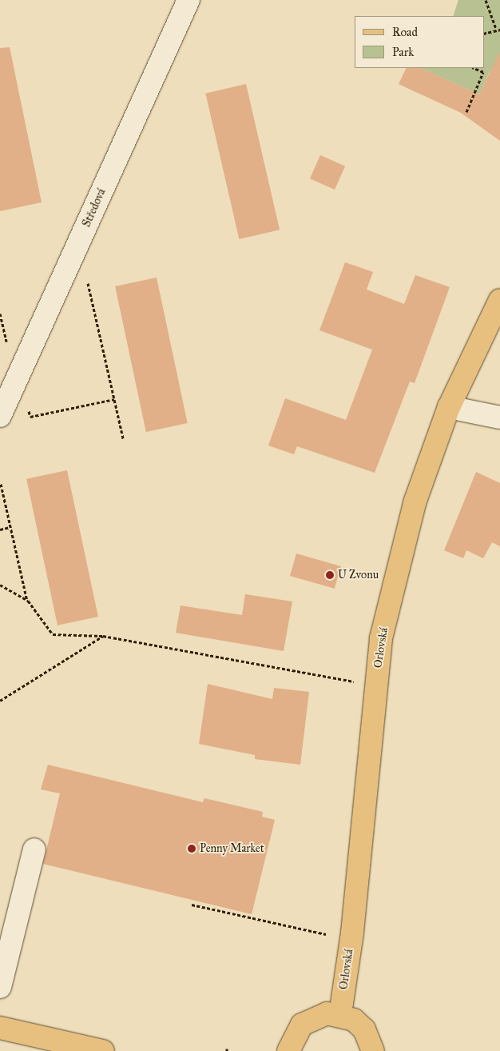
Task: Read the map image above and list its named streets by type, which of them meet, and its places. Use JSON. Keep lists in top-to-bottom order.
{
  "streets": {
    "main road": ["Orlovská"],
    "street": ["Středová"]
  },
  "places": ["U Zvonu", "Penny Market"],
  "legend": ["Road", "Park"]
}
